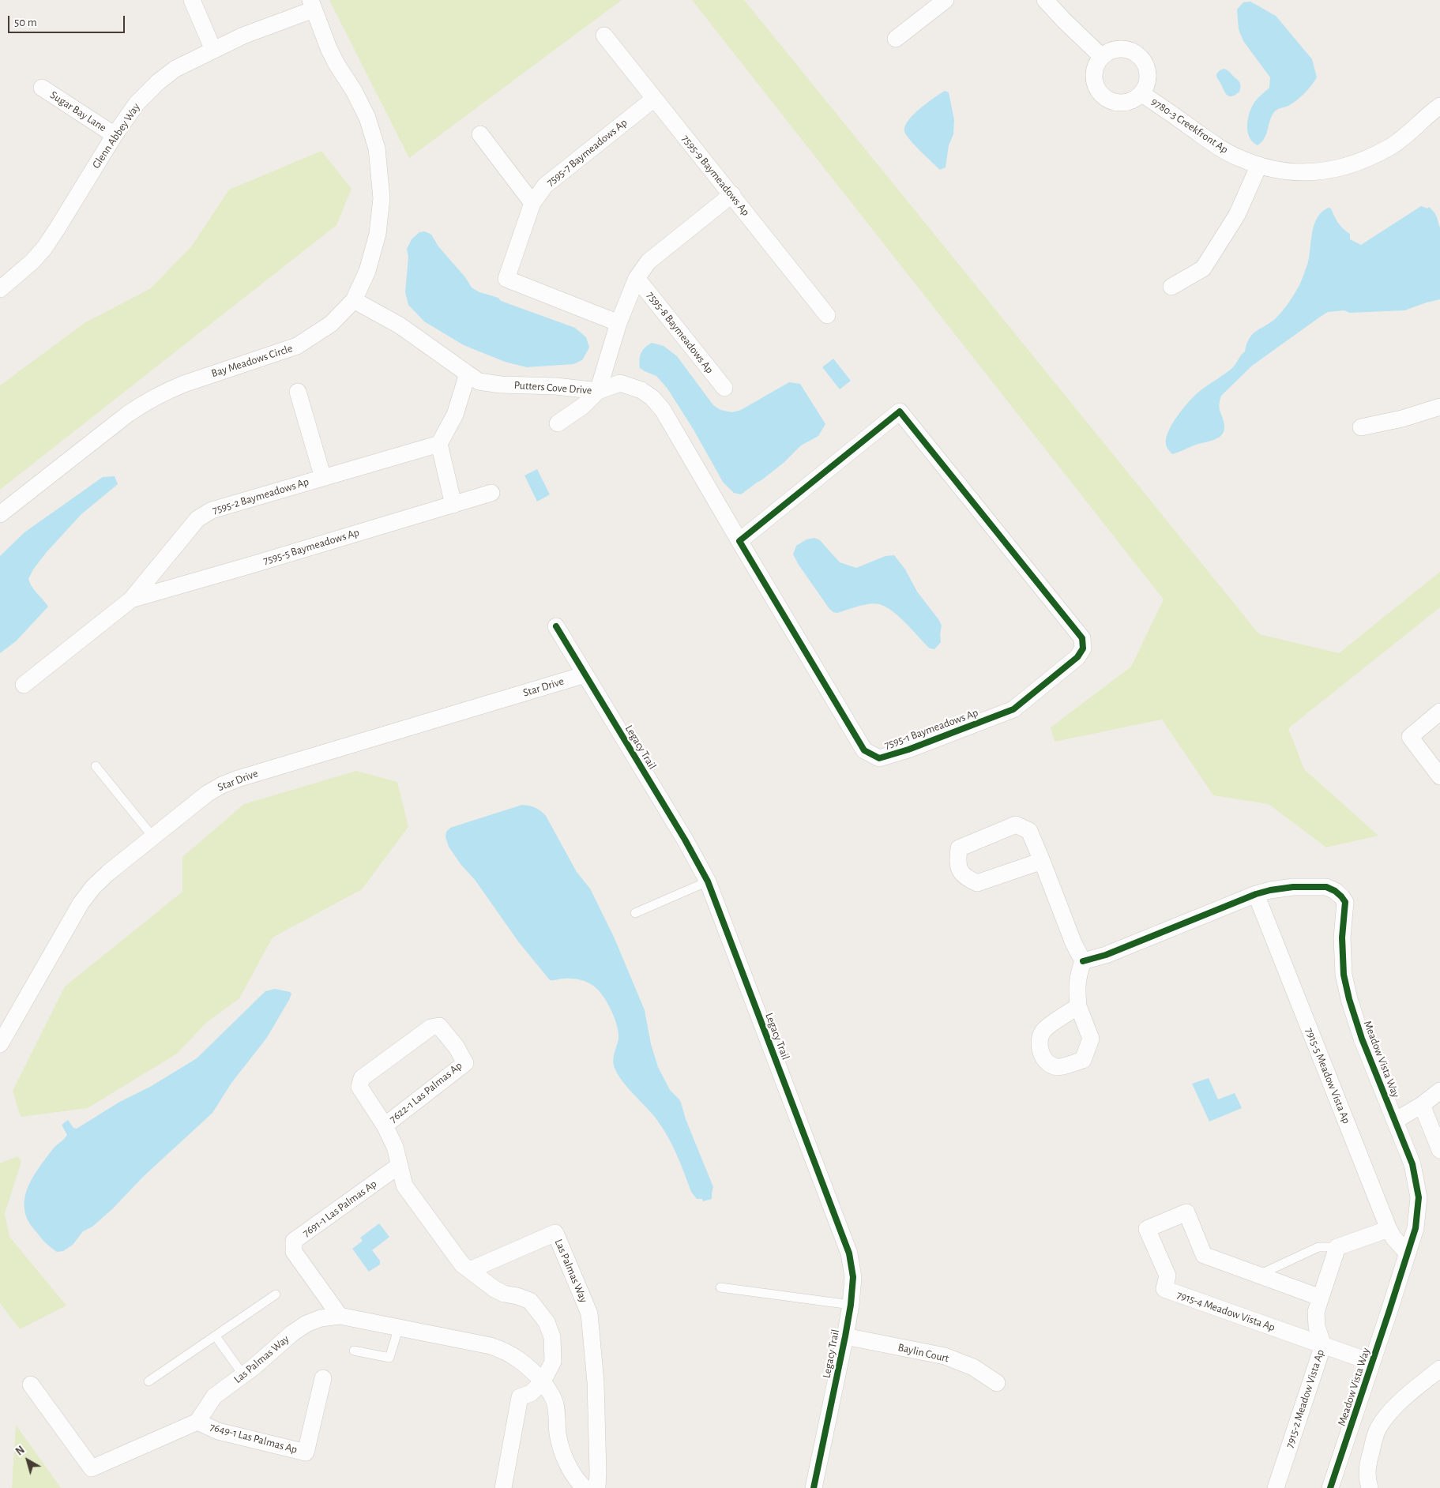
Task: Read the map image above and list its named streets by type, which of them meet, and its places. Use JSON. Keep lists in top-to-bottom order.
{
  "streets": {
    "street": [
      "Sugar Bay Lane",
      "9780-3 Creekfront Ap",
      "Glenn Abbey Way",
      "7595-7 Baymeadows Ap",
      "7595-9 Baymeadows Ap",
      "7595-8 Baymeadows Ap",
      "Bay Meadows Circle",
      "Putters Cove Drive",
      "7595-2 Baymeadows Ap",
      "7595-5 Baymeadows Ap",
      "Star Drive",
      "7595-1 Baymeadows Ap",
      "Legacy Trail",
      "Meadow Vista Way",
      "7915-5 Meadow Vista Ap",
      "7622-1 Las Palmas Ap",
      "7691-1 Las Palmas Ap",
      "Las Palmas Way",
      "7915-4 Meadow Vista Ap",
      "Baylin Court",
      "7915-2 Meadow Vista Ap",
      "7649-1 Las Palmas Ap"
    ]
  },
  "crossings": [
    ["Sugar Bay Lane", "Glenn Abbey Way"],
    ["Glenn Abbey Way", "Bay Meadows Circle"],
    ["7595-7 Baymeadows Ap", "7595-9 Baymeadows Ap"],
    ["Bay Meadows Circle", "Putters Cove Drive"],
    ["Putters Cove Drive", "7595-1 Baymeadows Ap"],
    ["7595-2 Baymeadows Ap", "7595-5 Baymeadows Ap"],
    ["Star Drive", "Legacy Trail"],
    ["Legacy Trail", "Baylin Court"],
    ["Meadow Vista Way", "7915-5 Meadow Vista Ap"],
    ["Meadow Vista Way", "7915-4 Meadow Vista Ap"],
    ["7622-1 Las Palmas Ap", "7691-1 Las Palmas Ap"],
    ["7622-1 Las Palmas Ap", "Las Palmas Way"],
    ["7691-1 Las Palmas Ap", "Las Palmas Way"],
    ["Las Palmas Way", "7649-1 Las Palmas Ap"],
    ["7915-4 Meadow Vista Ap", "7915-2 Meadow Vista Ap"]
  ],
  "scale_bar": "50 m",
  "north": "top left"
}
